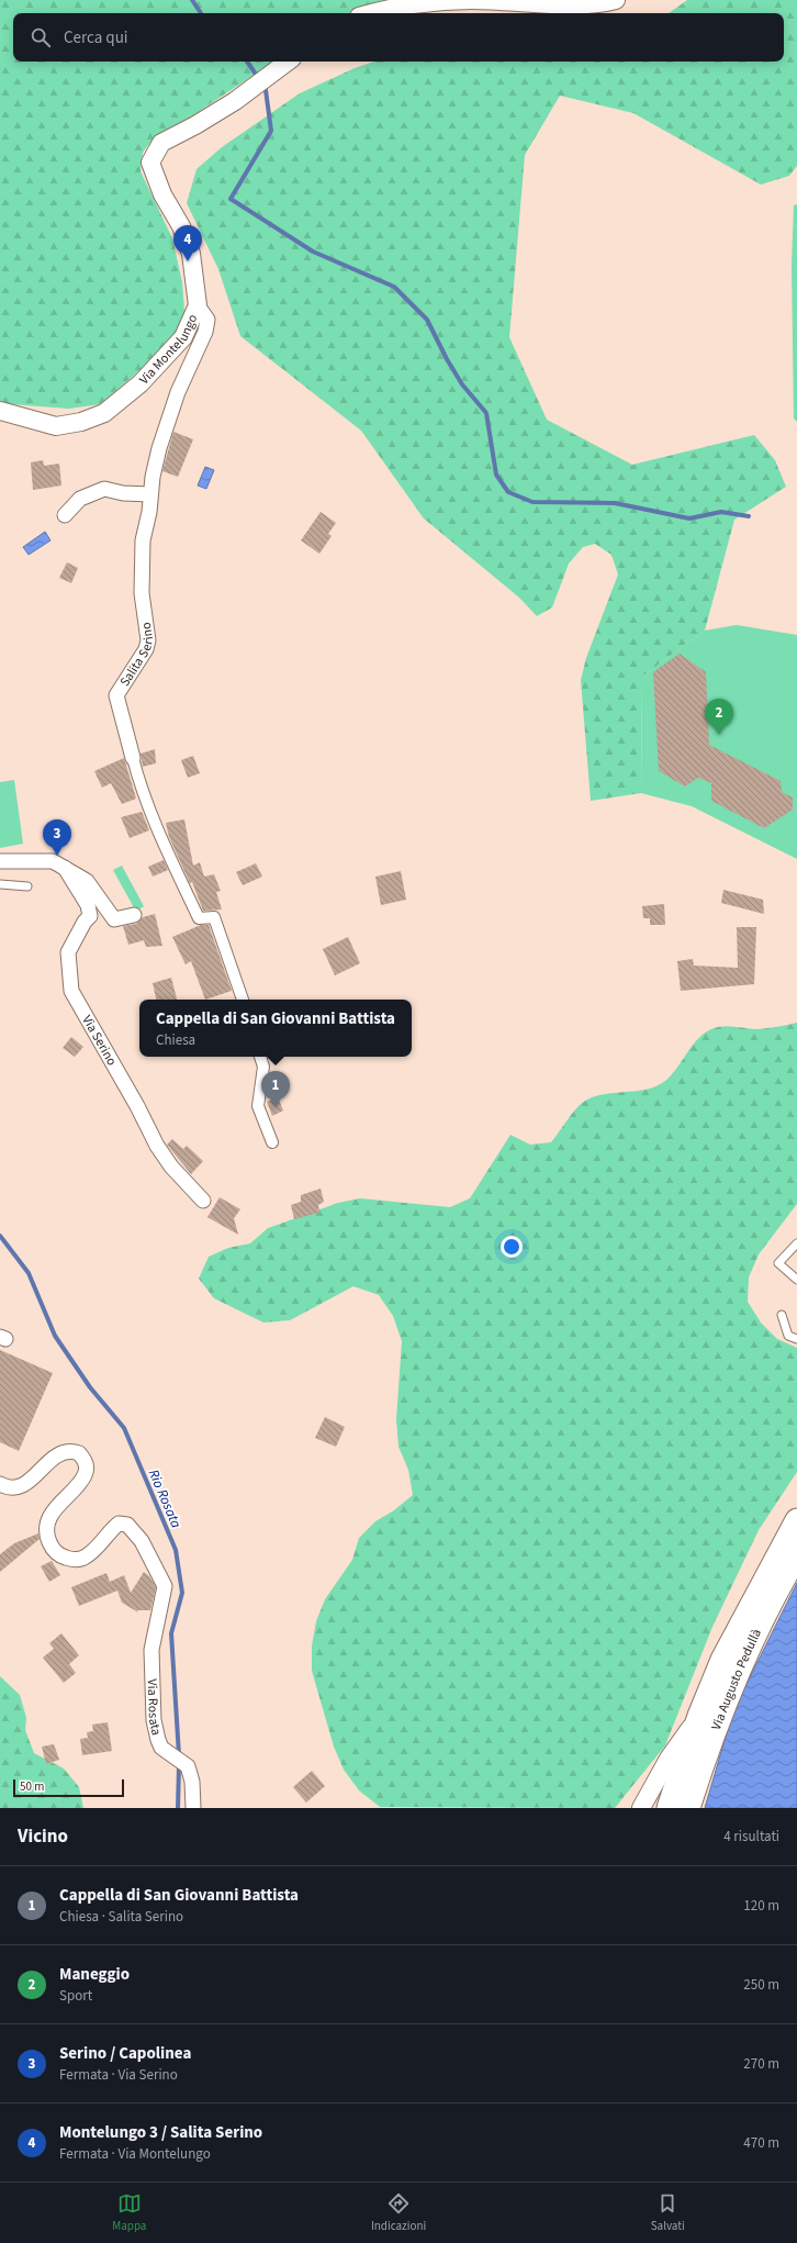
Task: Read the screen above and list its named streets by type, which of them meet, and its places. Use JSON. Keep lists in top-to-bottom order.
{
  "streets": {
    "main road": ["Via Augusto Pedullà"],
    "street": [
      "Via Montelungo",
      "Salita Serino",
      "Via Serino",
      "Via Rosata"
    ]
  },
  "crossings": [
    ["Via Montelungo", "Salita Serino"]
  ],
  "water": ["Rio Rosata"],
  "scale_bar": "50 m",
  "page": {
    "search": "Cerca qui",
    "pins": [
      "4",
      "2",
      "3",
      "1"
    ],
    "popup": ["Cappella di San Giovanni Battista", "Chiesa"],
    "scale": "50 m",
    "heading": ["Vicino", "4 risultati"],
    "list": [
      {
        "mark": "1",
        "name": "Cappella di San Giovanni Battista",
        "note": "Chiesa · Salita Serino",
        "value": "120 m"
      },
      {
        "mark": "2",
        "name": "Maneggio",
        "note": "Sport",
        "value": "250 m"
      },
      {
        "mark": "3",
        "name": "Serino / Capolinea",
        "note": "Fermata · Via Serino",
        "value": "270 m"
      },
      {
        "mark": "4",
        "name": "Montelungo 3 / Salita Serino",
        "note": "Fermata · Via Montelungo",
        "value": "470 m"
      }
    ],
    "nav": ["Mappa", "Indicazioni", "Salvati"]
  }
}
